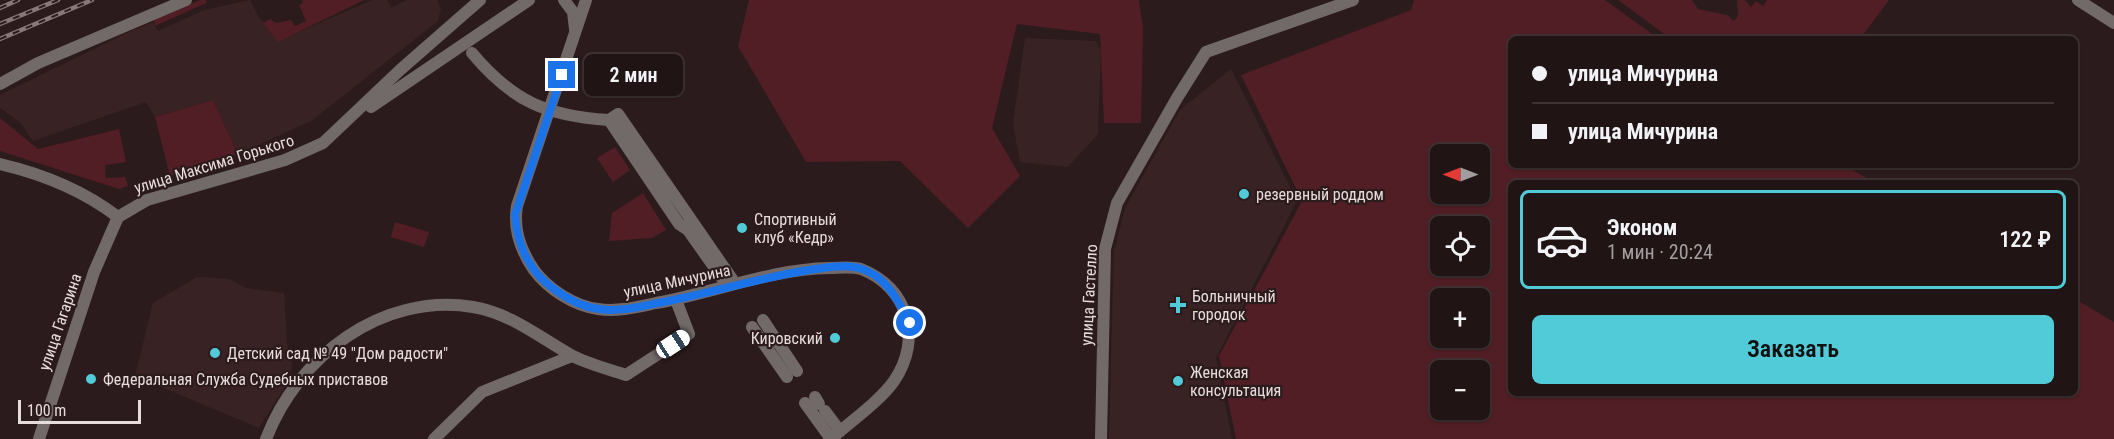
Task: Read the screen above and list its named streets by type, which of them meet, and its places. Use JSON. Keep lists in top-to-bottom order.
{
  "streets": {
    "street": [
      "улица Максима Горького",
      "улица Мичурина",
      "улица Гастелло",
      "улица Гагарина"
    ]
  },
  "crossings": [
    ["улица Максима Горького", "улица Гагарина"]
  ],
  "places": {
    "other": [
      "резервный роддом",
      "Спортивный клуб «Кедр»",
      "Кировский",
      "Детский сад № 49 \"Дом радости\"",
      "Федеральная Служба Судебных приставов",
      "Женская консультация"
    ],
    "health": ["Больничный городок"]
  },
  "scale_bar": "100 m",
  "north": "left",
  "page": {
    "banner": ["улица Мичурина", "улица Мичурина"],
    "bubble": "2 мин",
    "map_buttons": ["+", "−"],
    "list": [
      {
        "name": "Эконом",
        "note": "1 мин · 20:24",
        "value": "122 ₽"
      }
    ],
    "buttons": "Заказать",
    "scale": "100 m"
  }
}
